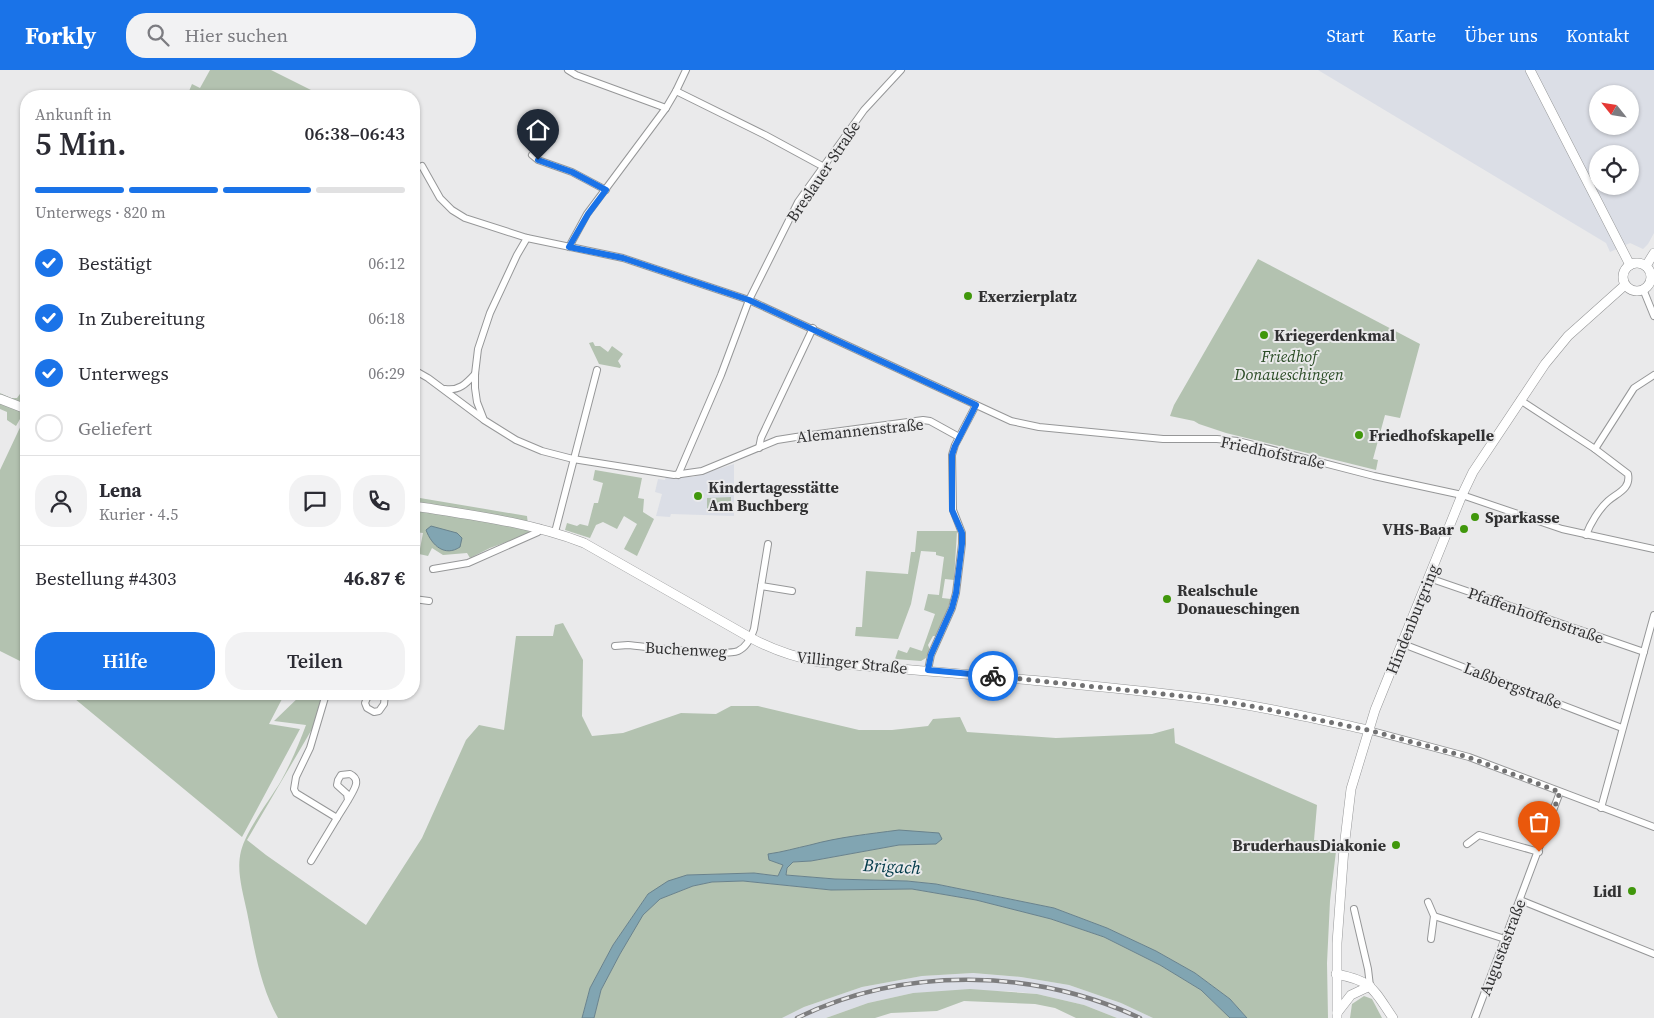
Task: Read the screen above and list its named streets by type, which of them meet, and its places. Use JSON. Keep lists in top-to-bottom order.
{
  "streets": {
    "main road": ["Hindenburgring", "Villinger Straße"],
    "street": [
      "Breslauer Straße",
      "Alemannenstraße",
      "Friedhofstraße",
      "Pfaffenhoffenstraße",
      "Buchenweg",
      "Laßbergstraße",
      "Augustastraße"
    ]
  },
  "crossings": [
    ["Breslauer Straße", "Alemannenstraße"],
    ["Breslauer Straße", "Friedhofstraße"],
    ["Friedhofstraße", "Hindenburgring"],
    ["Pfaffenhoffenstraße", "Hindenburgring"],
    ["Hindenburgring", "Villinger Straße"],
    ["Hindenburgring", "Laßbergstraße"],
    ["Buchenweg", "Villinger Straße"],
    ["Villinger Straße", "Augustastraße"]
  ],
  "water": ["Brigach"],
  "parks": ["Friedhof Donaueschingen"],
  "places": [
    "Exerzierplatz",
    "Kriegerdenkmal",
    "Friedhofskapelle",
    "Kindertagesstätte Am Buchberg",
    "Sparkasse",
    "VHS-Baar",
    "Realschule Donaueschingen",
    "BruderhausDiakonie",
    "Lidl"
  ],
  "north": "top left",
  "page": {
    "header": "Forkly",
    "search": "Hier suchen",
    "nav": [
      "Start",
      "Karte",
      "Über uns",
      "Kontakt"
    ],
    "heading": ["5 Min.", "Ankunft in", "06:38–06:43"],
    "panel": [
      "Lena",
      "Kurier · 4.5",
      "Bestellung #4303",
      "46.87 €"
    ],
    "bar": "Unterwegs · 820 m",
    "list": [
      ["Bestätigt", "06:12"],
      ["In Zubereitung", "06:18"],
      ["Unterwegs", "06:29"],
      "Geliefert"
    ],
    "buttons": ["Hilfe", "Teilen"]
  }
}
